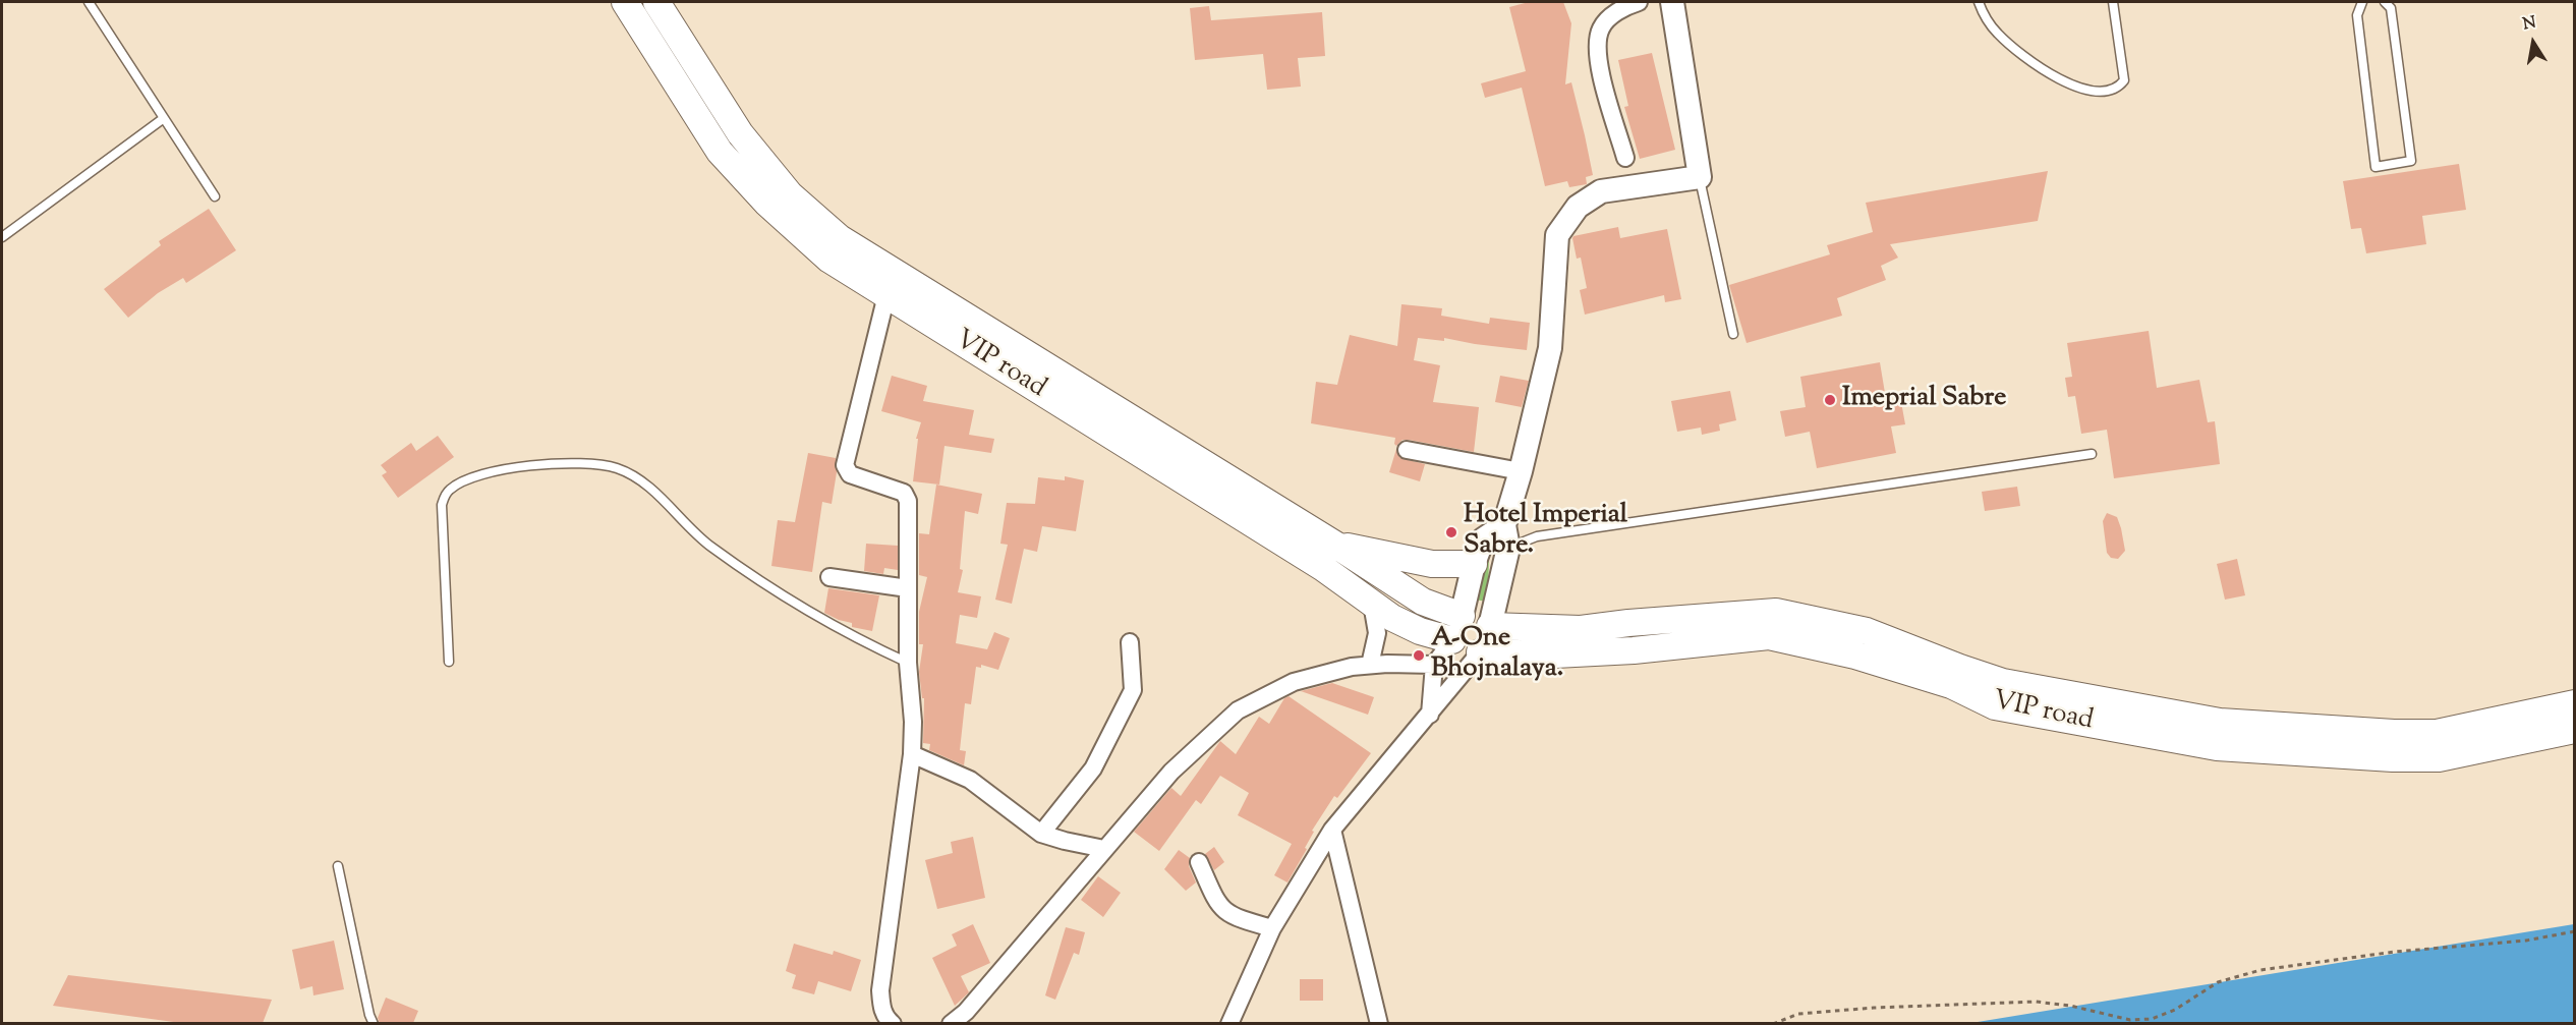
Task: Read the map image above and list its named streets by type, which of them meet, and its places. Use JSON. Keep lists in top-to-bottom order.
{
  "streets": {
    "main road": ["VIP road"]
  },
  "places": ["Imeprial Sabre", "Hotel Imperial Sabre.", "A-One Bhojnalaya."],
  "north": "top"
}
